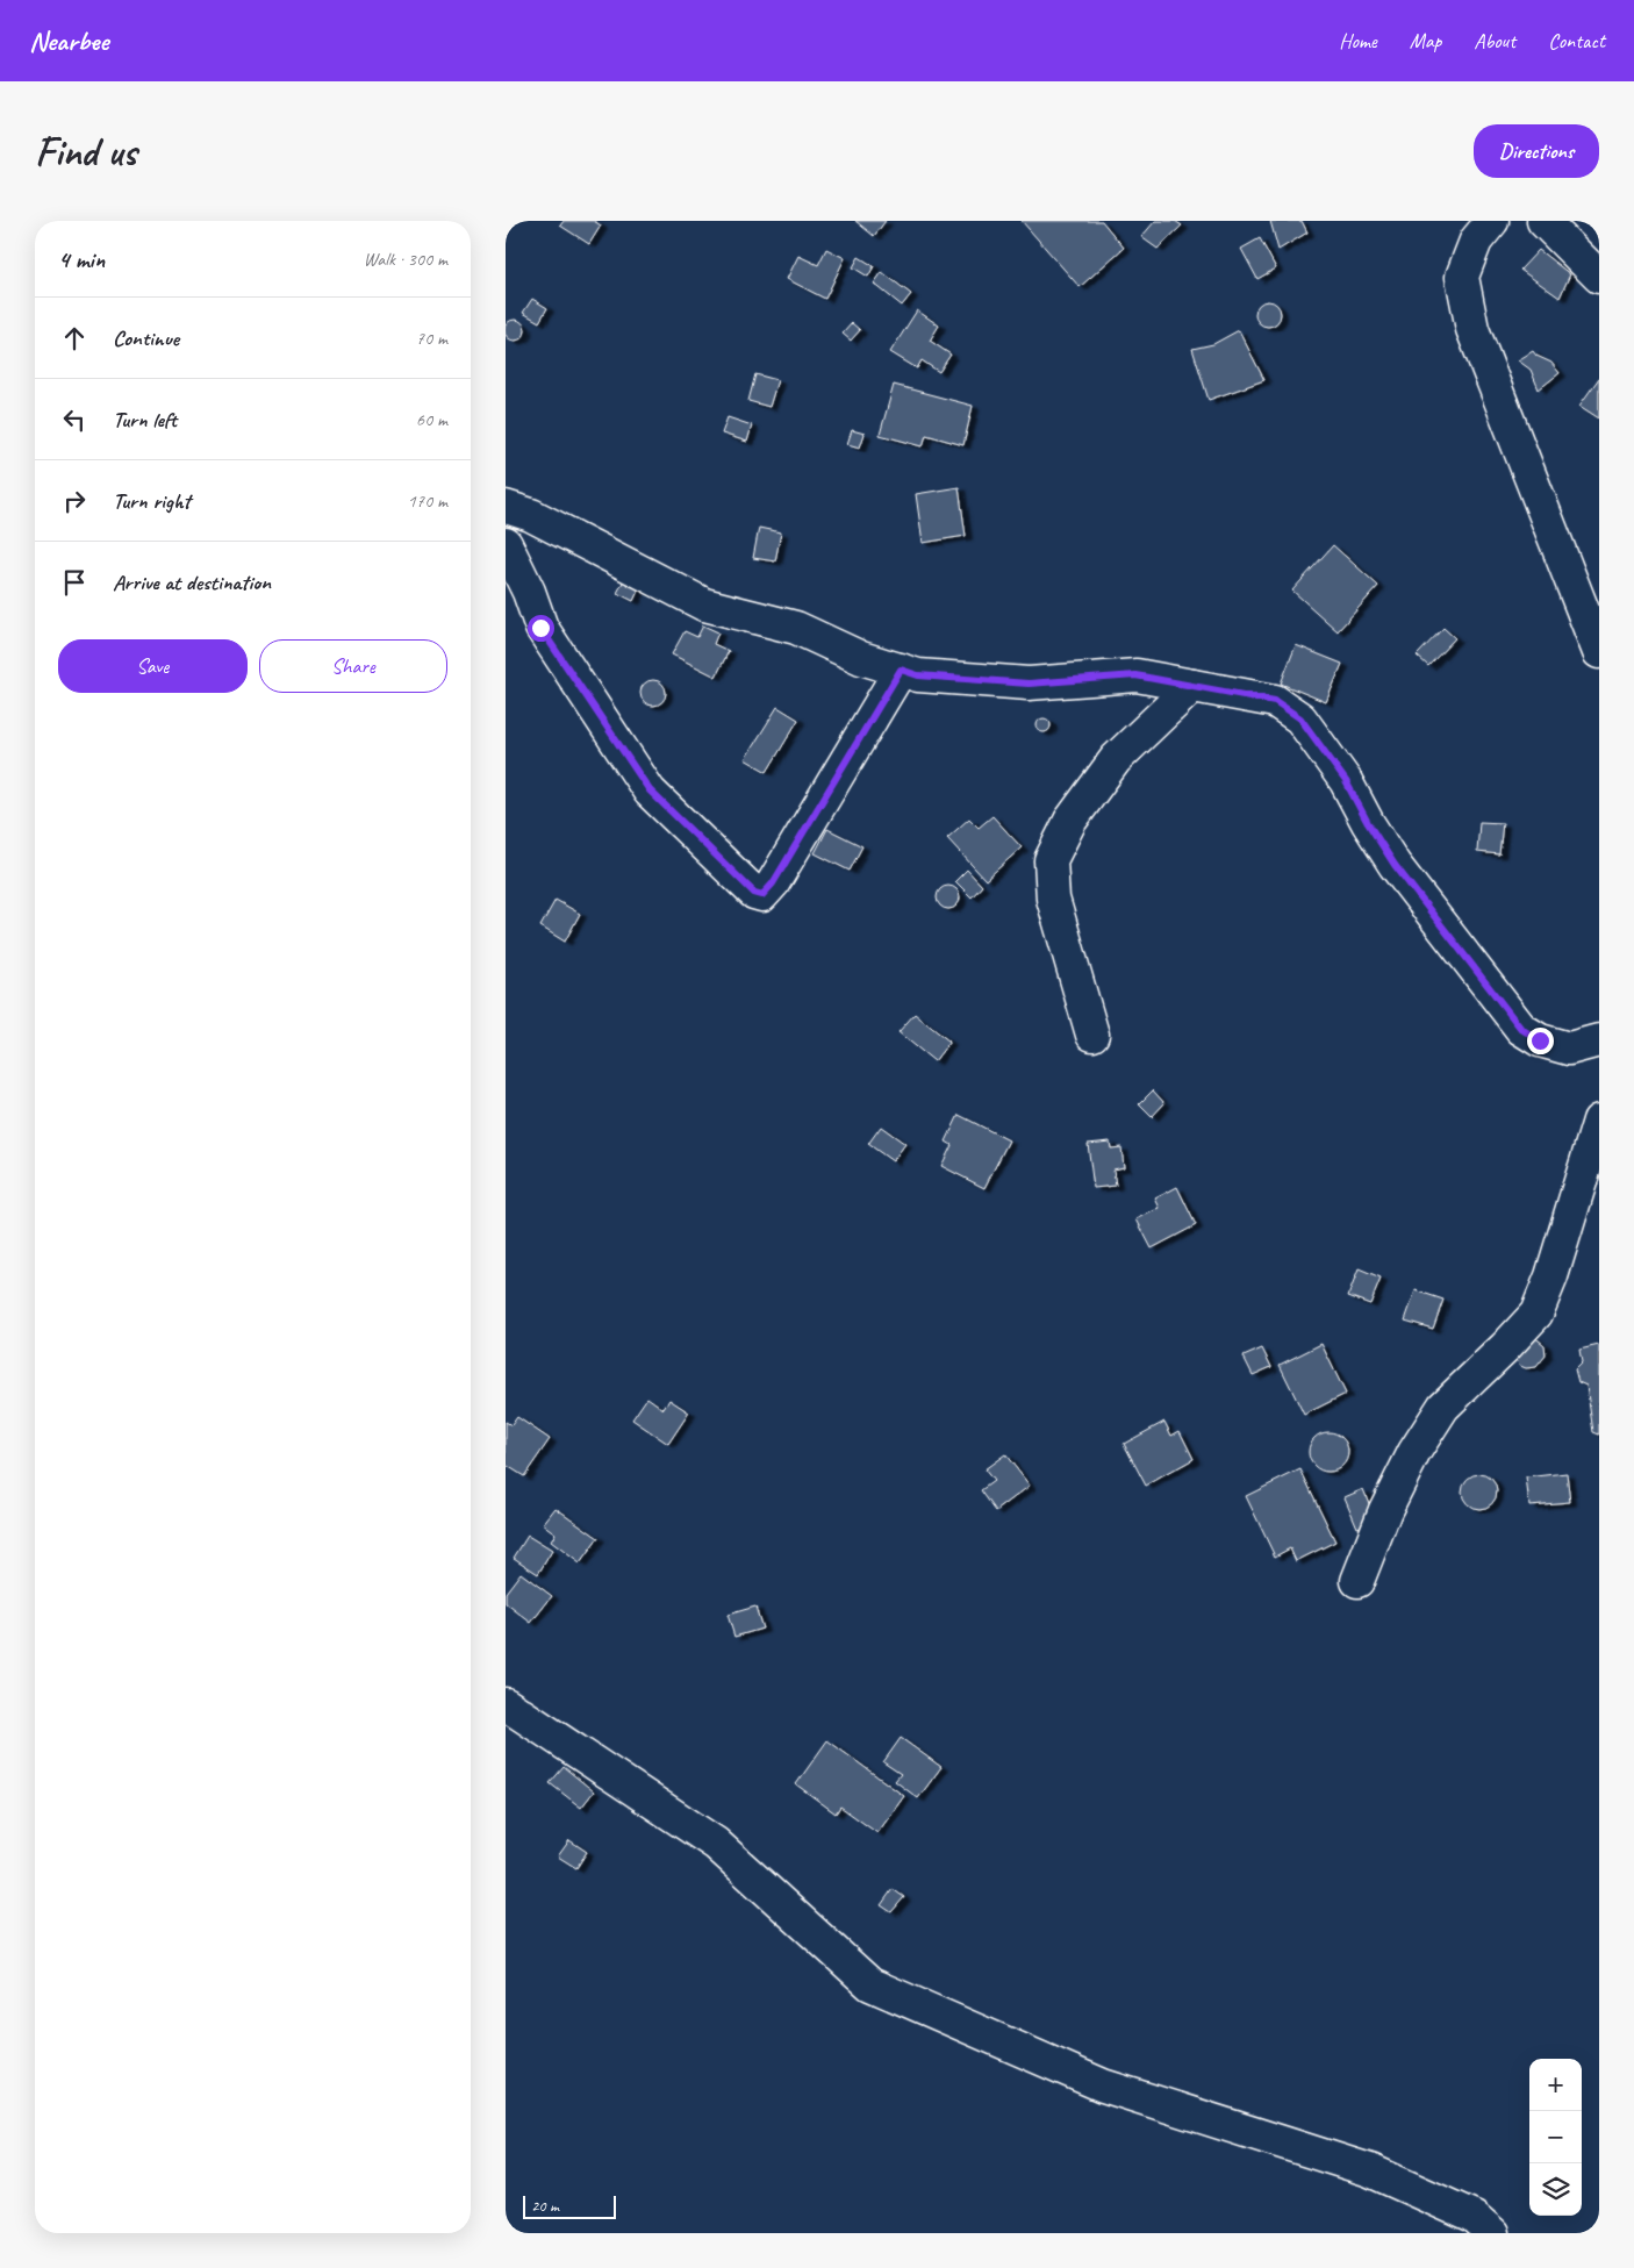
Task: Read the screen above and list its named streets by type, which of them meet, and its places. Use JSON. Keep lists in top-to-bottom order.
{
  "scale_bar": "20 m",
  "page": {
    "header": "Nearbee",
    "nav": [
      "Home",
      "Map",
      "About",
      "Contact"
    ],
    "buttons": [
      "Directions",
      ["Save", "Share"]
    ],
    "title": "Find us",
    "heading": ["4 min", "Walk · 300 m"],
    "list": [
      ["Continue", "70 m"],
      ["Turn left", "60 m"],
      ["Turn right", "170 m"],
      "Arrive at destination"
    ],
    "map_buttons": ["+", "−"],
    "scale": "20 m"
  }
}
